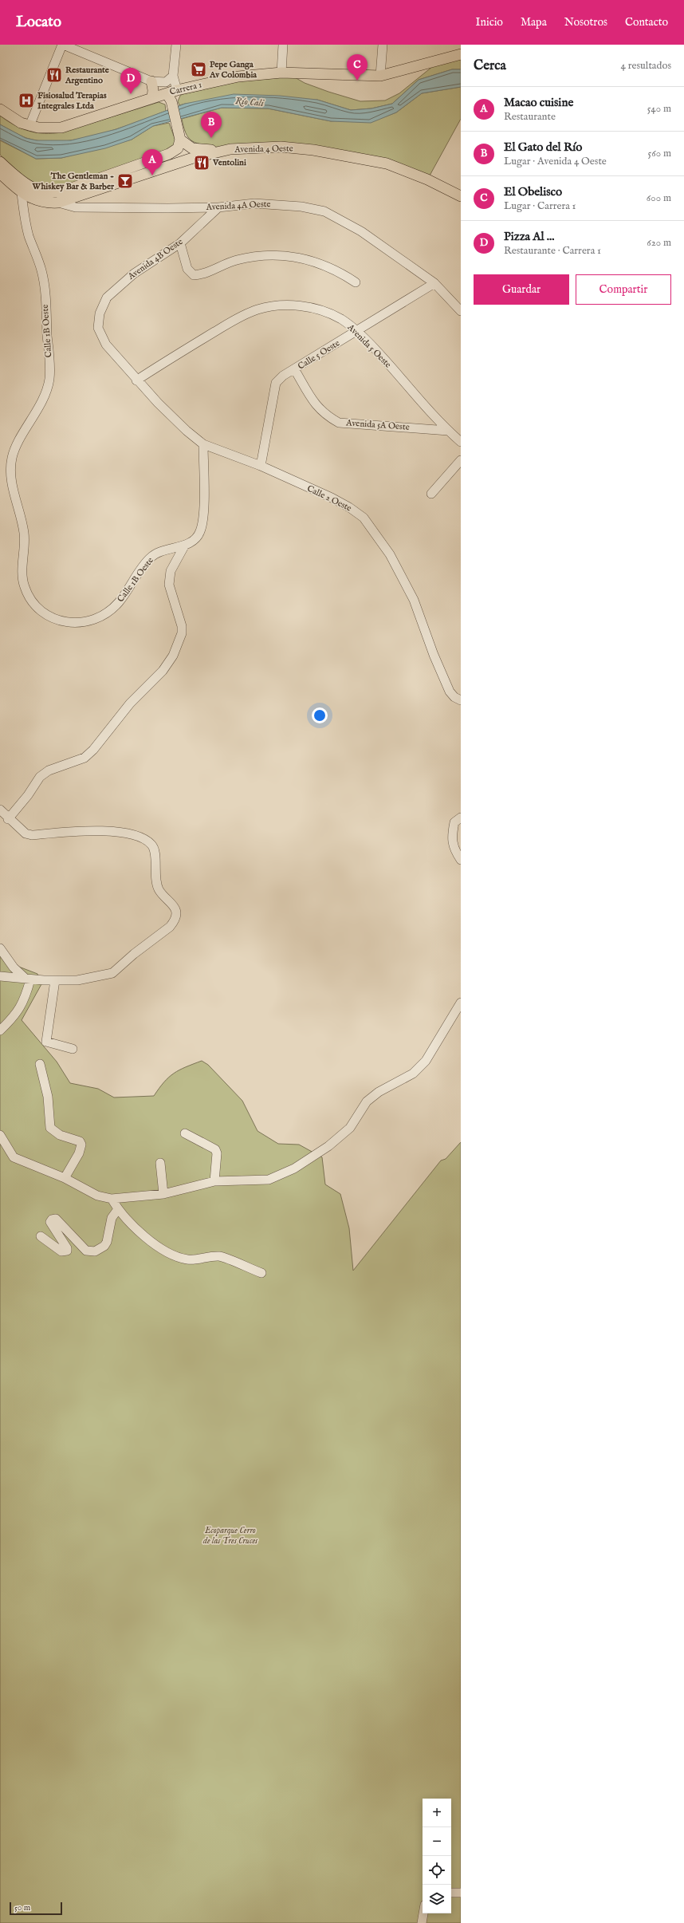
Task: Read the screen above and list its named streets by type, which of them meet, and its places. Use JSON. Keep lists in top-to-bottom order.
{
  "streets": {
    "main road": ["Carrera 1", "Avenida 4 Oeste"],
    "street": [
      "Avenida 4A Oeste",
      "Avenida 4B Oeste",
      "Calle 1B Oeste",
      "Avenida 5 Oeste",
      "Calle 5 Oeste",
      "Avenida 5A Oeste",
      "Calle 2 Oeste"
    ]
  },
  "crossings": [
    ["Avenida 4 Oeste", "Avenida 4A Oeste"],
    ["Avenida 4 Oeste", "Calle 1B Oeste"],
    ["Avenida 4A Oeste", "Avenida 4B Oeste"],
    ["Avenida 4A Oeste", "Calle 5 Oeste"],
    ["Avenida 4B Oeste", "Avenida 5 Oeste"],
    ["Avenida 4B Oeste", "Calle 2 Oeste"],
    ["Avenida 5 Oeste", "Calle 5 Oeste"],
    ["Avenida 5 Oeste", "Avenida 5A Oeste"],
    ["Avenida 5 Oeste", "Calle 2 Oeste"],
    ["Calle 5 Oeste", "Avenida 5A Oeste"],
    ["Calle 5 Oeste", "Calle 2 Oeste"]
  ],
  "water": ["Río Cali"],
  "parks": ["Ecoparque Cerro de las Tres Cruces"],
  "places": {
    "supermarket": ["Pepe Ganga Av Colombia"],
    "restaurant": ["Restaurante Argentino", "Ventolini"],
    "hospital": ["Fisiosalud Terapias Integrales Ltda"],
    "bar": ["The Gentleman - Whiskey Bar & Barber"]
  },
  "scale_bar": "50 m",
  "page": {
    "header": "Locato",
    "nav": [
      "Inicio",
      "Mapa",
      "Nosotros",
      "Contacto"
    ],
    "heading": ["Cerca", "4 resultados"],
    "pins": [
      "C",
      "D",
      "B",
      "A"
    ],
    "list": [
      {
        "mark": "A",
        "name": "Macao cuisine",
        "note": "Restaurante",
        "value": "540 m"
      },
      {
        "mark": "B",
        "name": "El Gato del Río",
        "note": "Lugar · Avenida 4 Oeste",
        "value": "560 m"
      },
      {
        "mark": "C",
        "name": "El Obelisco",
        "note": "Lugar · Carrera 1",
        "value": "600 m"
      },
      {
        "mark": "D",
        "name": "Pizza Al ...",
        "note": "Restaurante · Carrera 1",
        "value": "620 m"
      }
    ],
    "buttons": ["Guardar", "Compartir"],
    "map_buttons": ["+", "−"],
    "scale": "50 m"
  }
}
